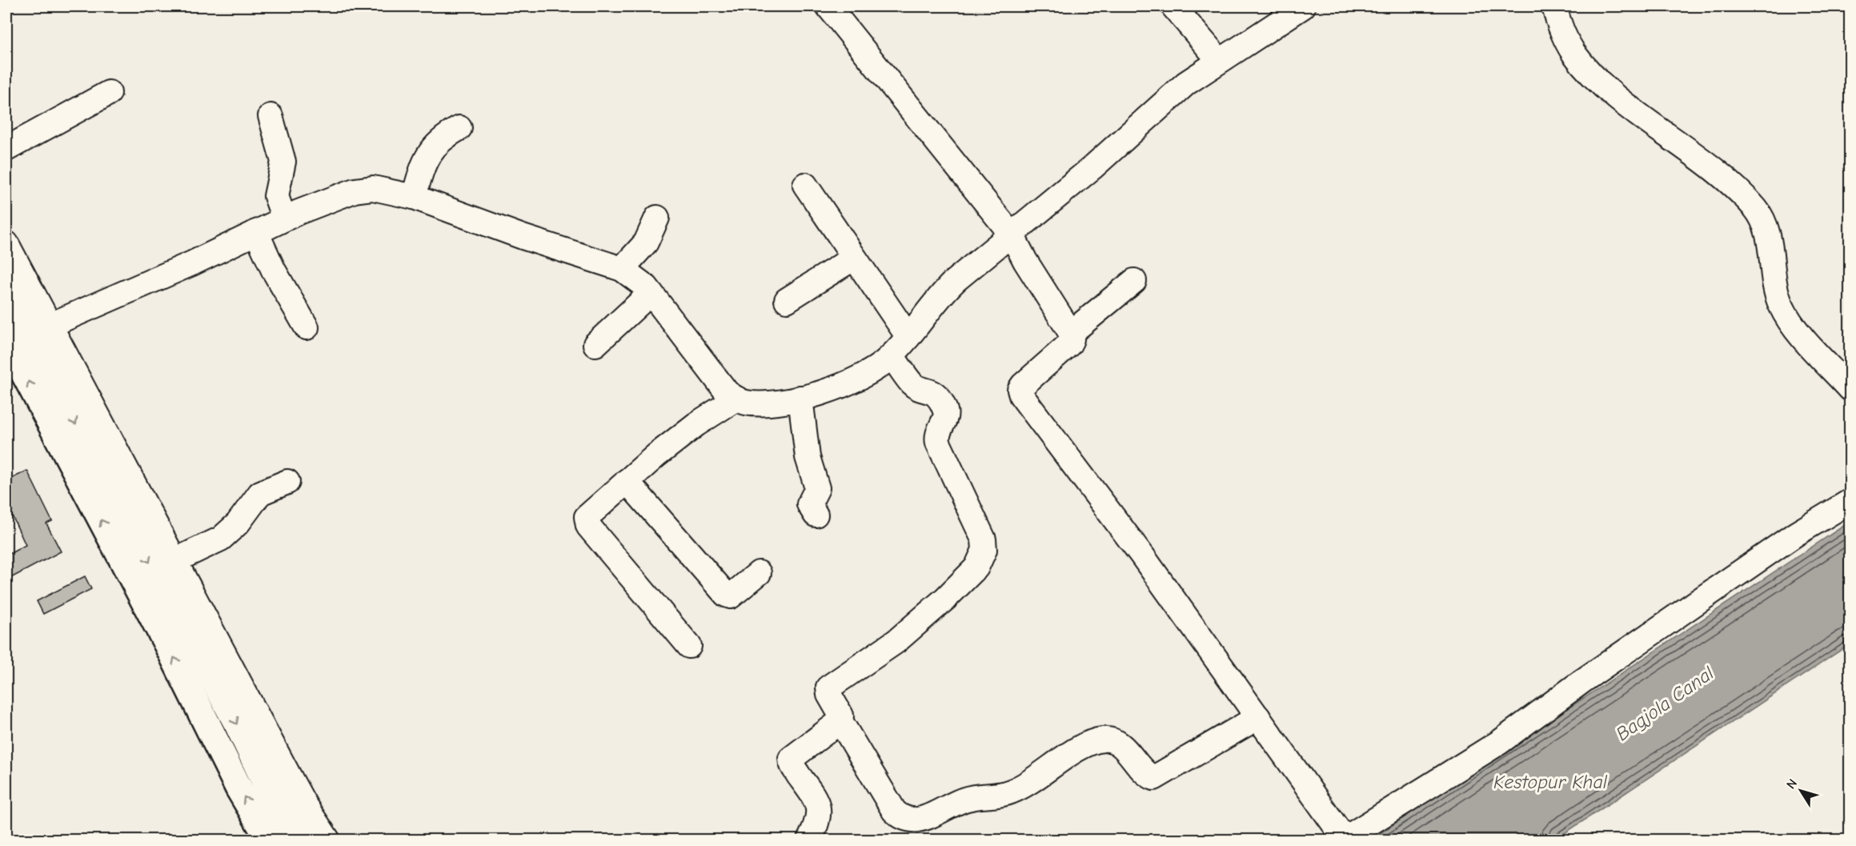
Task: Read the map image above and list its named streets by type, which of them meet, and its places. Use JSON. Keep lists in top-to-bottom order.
{
  "water": ["Bagjola Canal", "Kestopur Khal"],
  "north": "top left"
}
